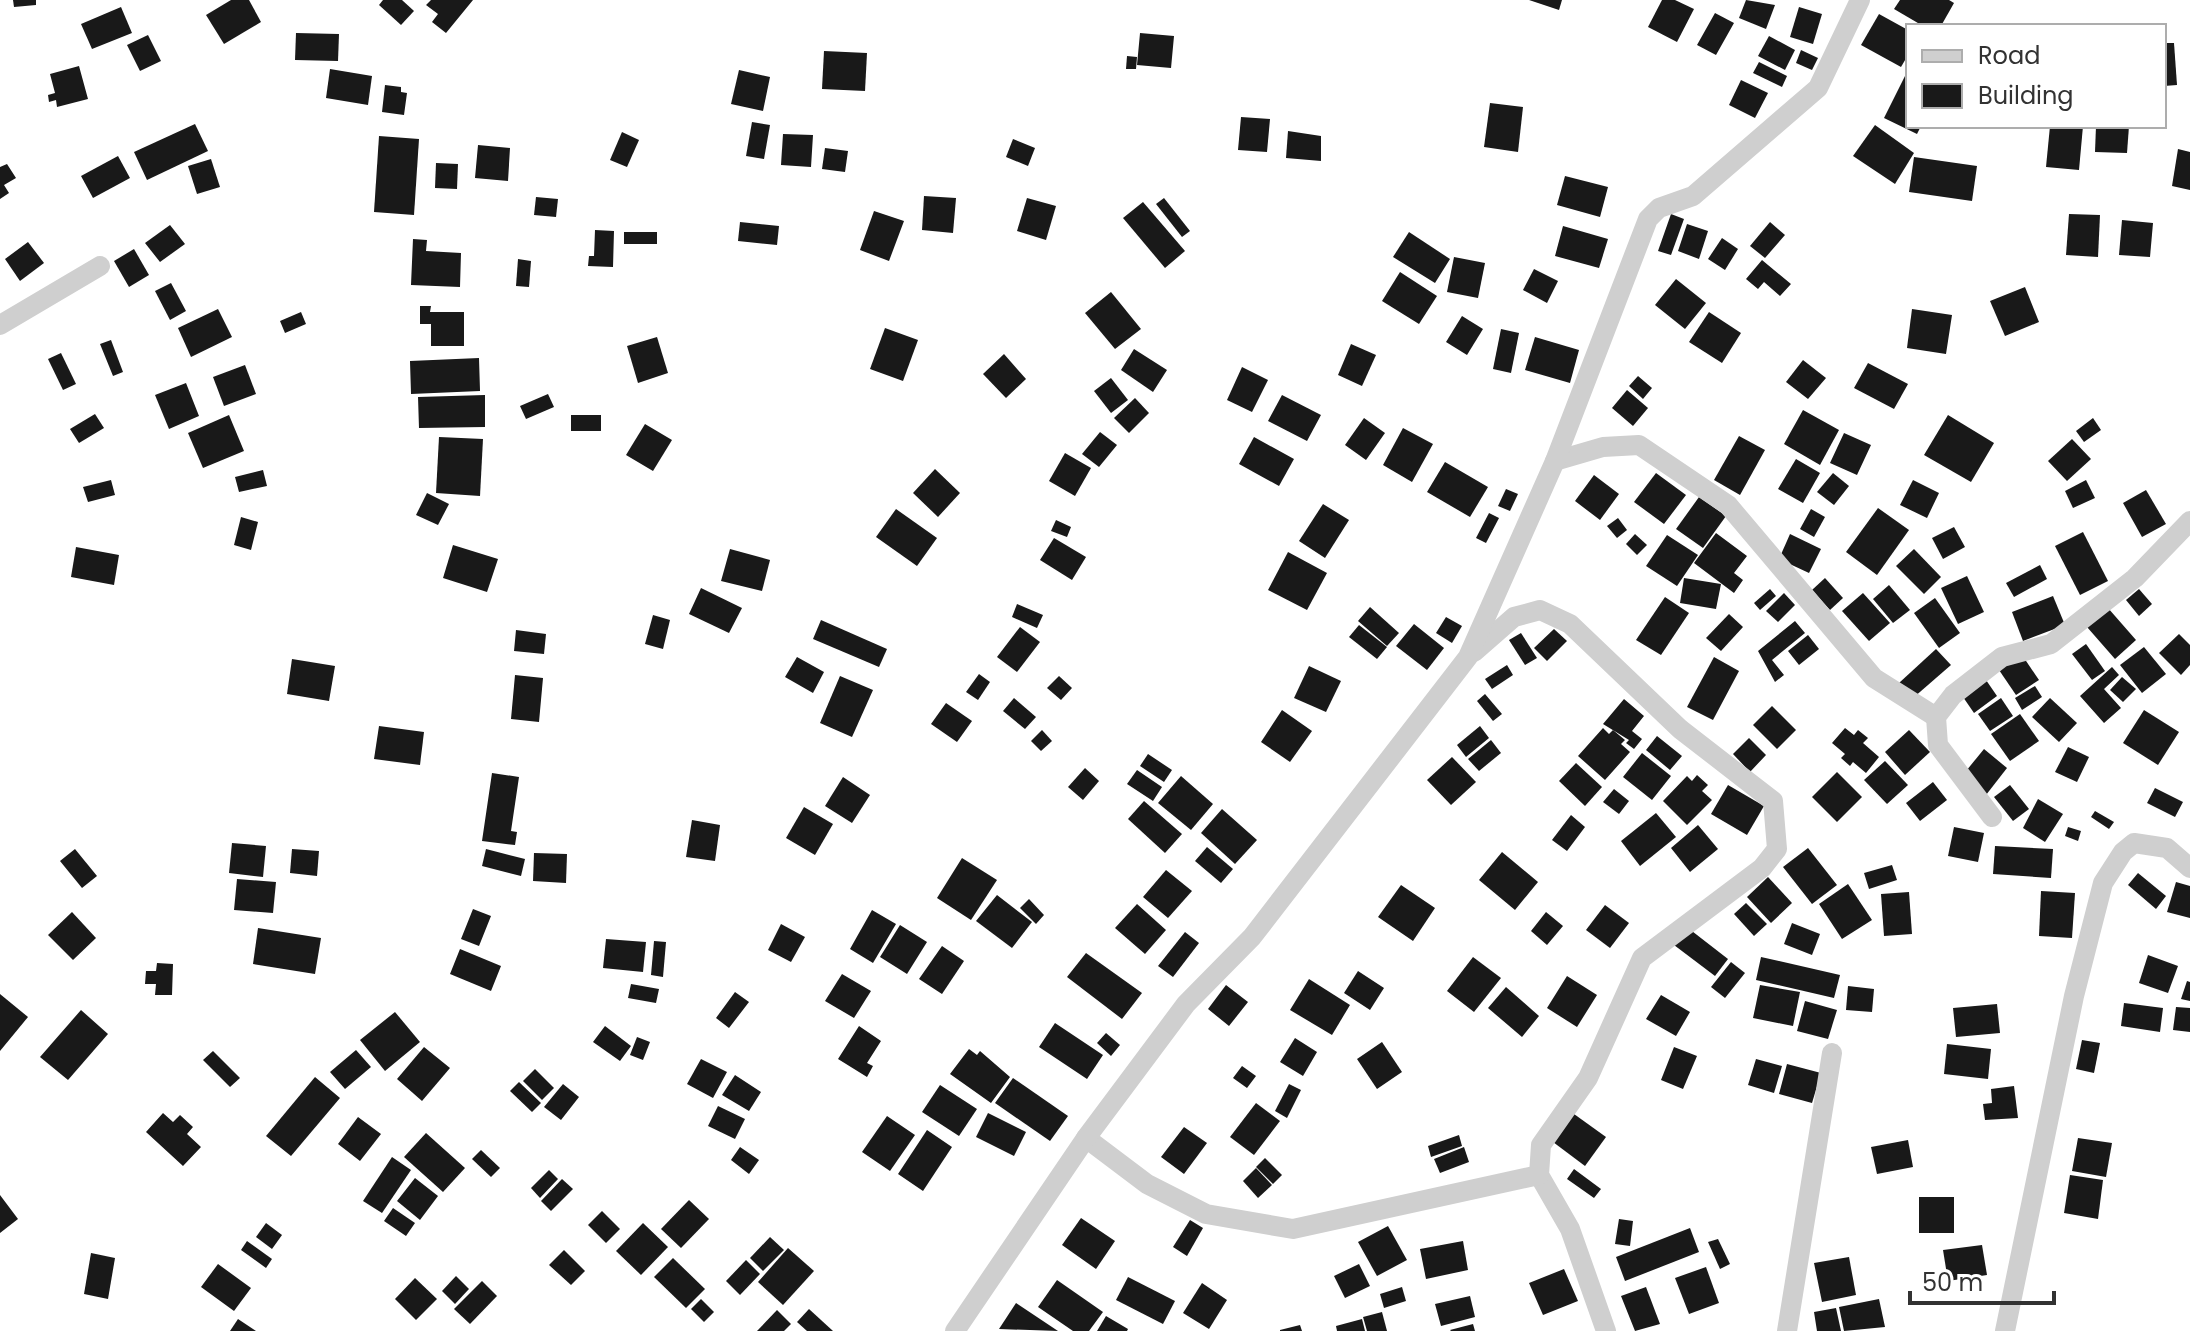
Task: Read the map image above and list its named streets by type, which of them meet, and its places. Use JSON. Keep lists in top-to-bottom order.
{
  "legend": ["Road", "Building"],
  "scale_bar": "50 m"
}
